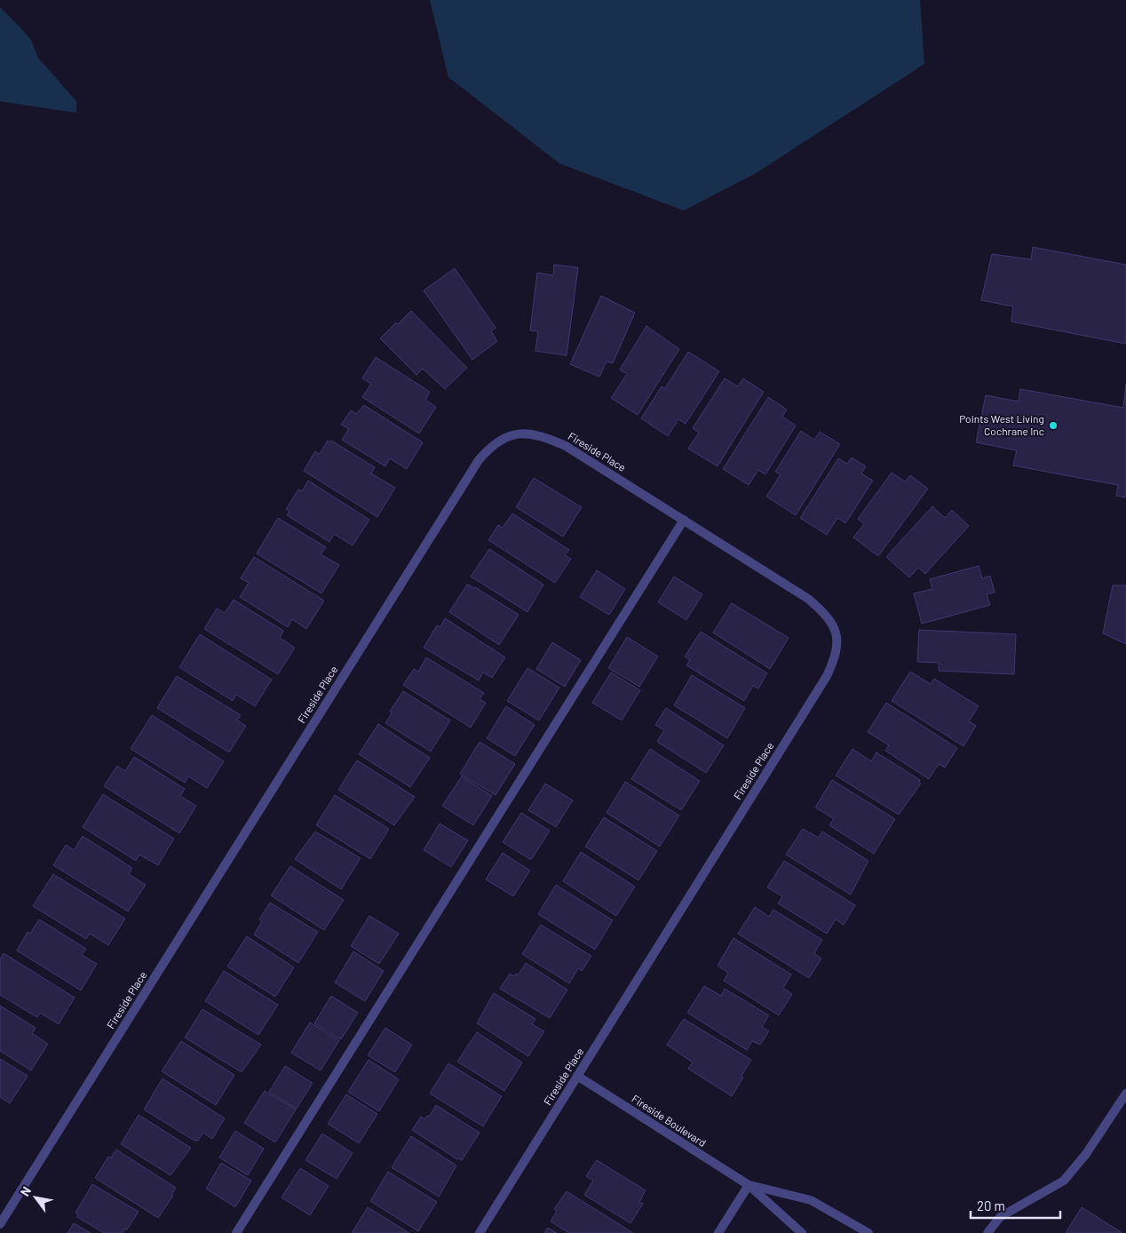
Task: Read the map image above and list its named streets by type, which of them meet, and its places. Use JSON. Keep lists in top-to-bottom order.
{
  "streets": {
    "street": ["Fireside Place", "Fireside Boulevard"]
  },
  "crossings": [
    ["Fireside Place", "Fireside Boulevard"]
  ],
  "places": ["Points West Living Cochrane Inc"],
  "scale_bar": "20 m",
  "north": "top left"
}
